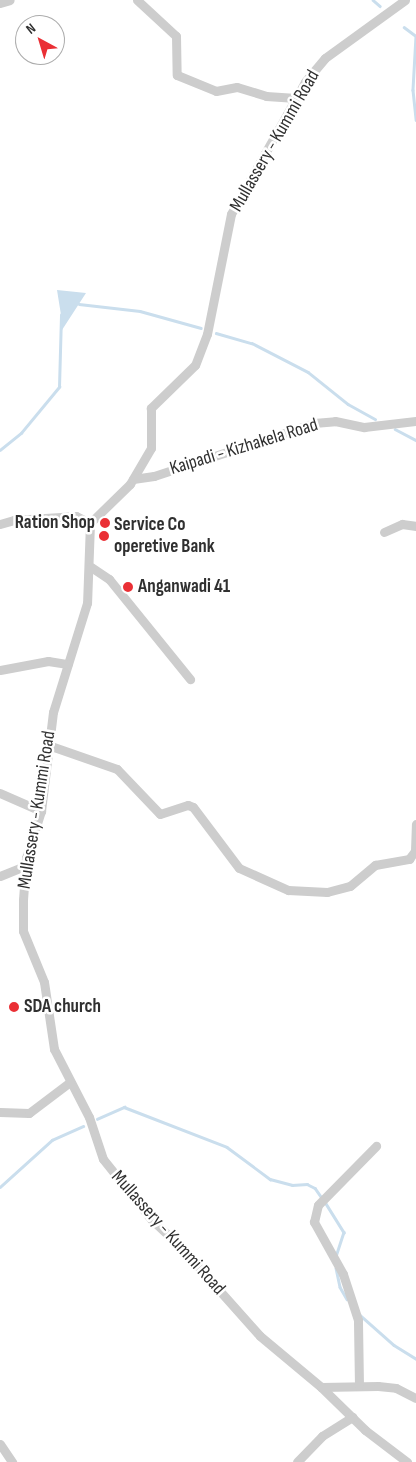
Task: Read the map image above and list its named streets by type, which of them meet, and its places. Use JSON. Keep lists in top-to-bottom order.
{
  "streets": {
    "street": ["Mullassery - Kummi Road", "Kaipadi - Kizhakela Road"]
  },
  "crossings": [
    ["Mullassery - Kummi Road", "Kaipadi - Kizhakela Road"]
  ],
  "places": [
    "Ration Shop",
    "Service Co operetive Bank",
    "Anganwadi 41",
    "SDA church"
  ],
  "north": "top left"
}
